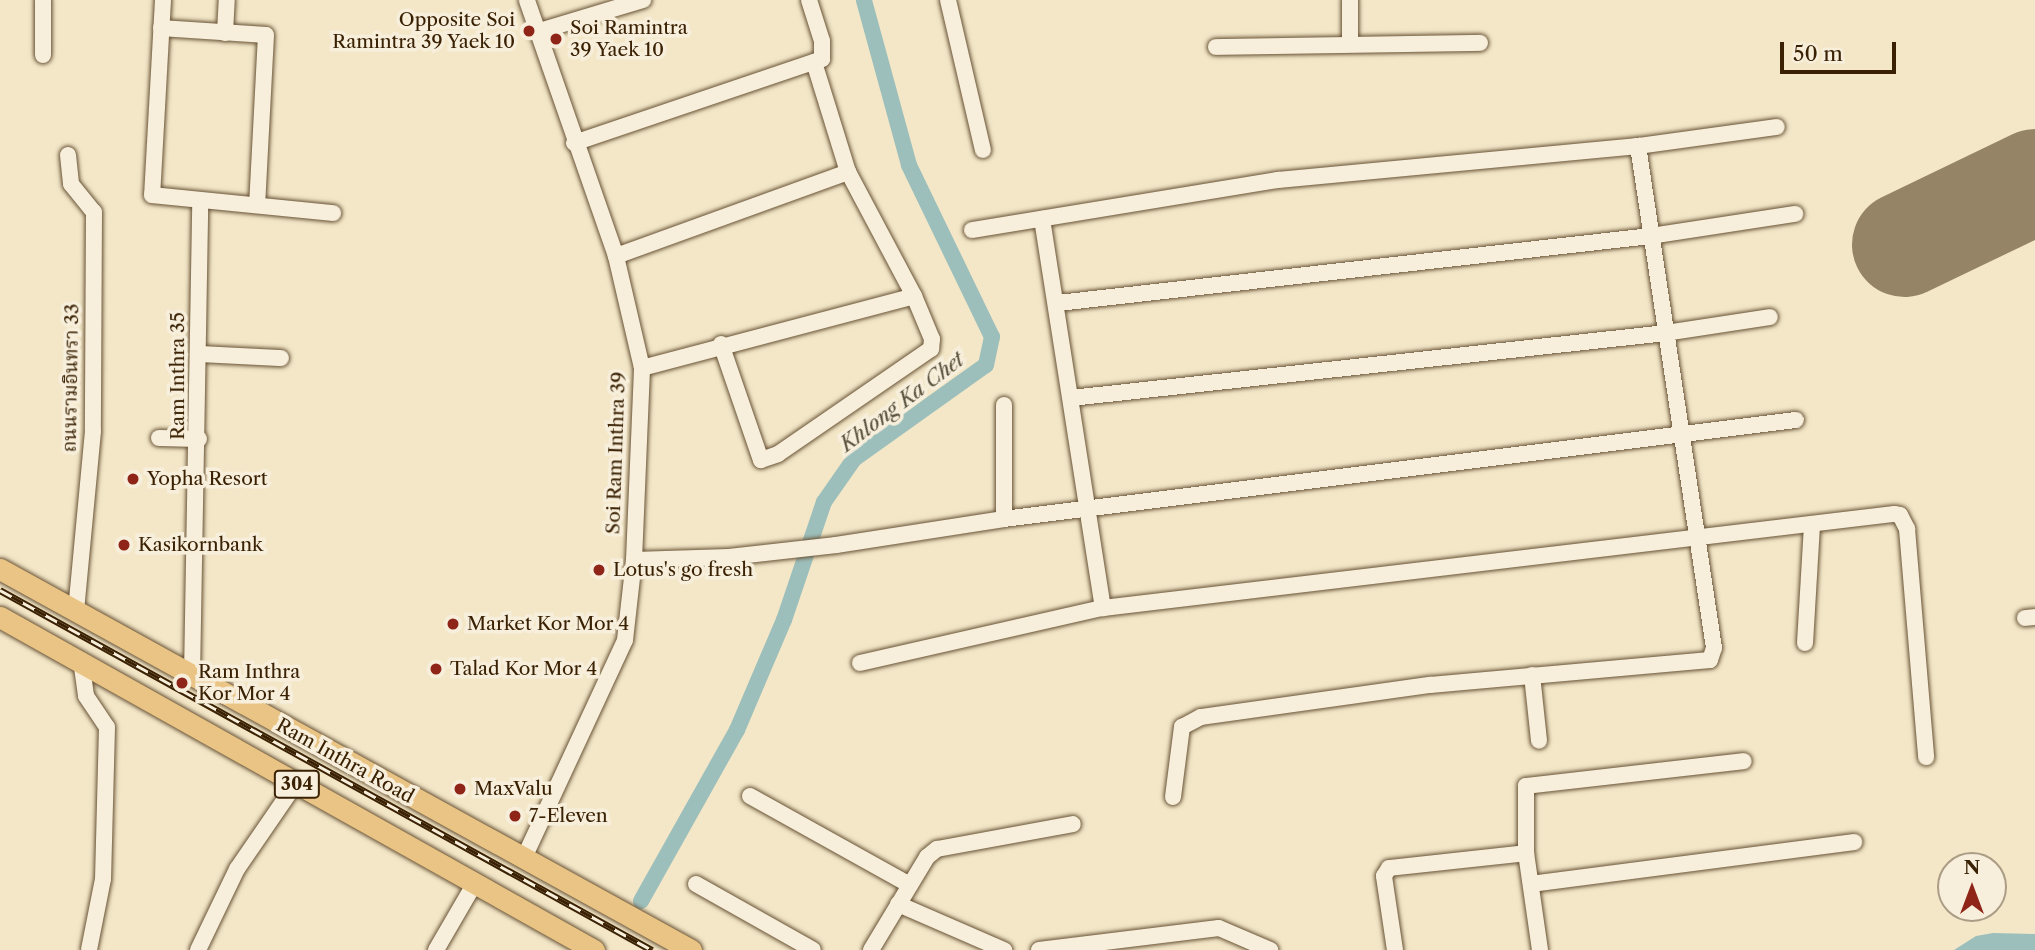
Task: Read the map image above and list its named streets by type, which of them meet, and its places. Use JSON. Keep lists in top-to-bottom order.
{
  "streets": {
    "main road": ["Ram Inthra Road", "304"],
    "street": ["Ram Inthra 35", "ถนนรามอินทรา 33", "Soi Ram Inthra 39"]
  },
  "crossings": [
    ["Ram Inthra 35", "Ram Inthra Road"],
    ["ถนนรามอินทรา 33", "Ram Inthra Road"],
    ["Soi Ram Inthra 39", "Ram Inthra Road"]
  ],
  "water": ["Khlong Ka Chet"],
  "places": [
    "Opposite Soi Ramintra 39 Yaek 10",
    "Soi Ramintra 39 Yaek 10",
    "Yopha Resort",
    "Kasikornbank",
    "Lotus's go fresh",
    "Market Kor Mor 4",
    "Talad Kor Mor 4",
    "Ram Inthra Kor Mor 4",
    "MaxValu",
    "7-Eleven"
  ],
  "scale_bar": "50 m",
  "north": "top"
}
